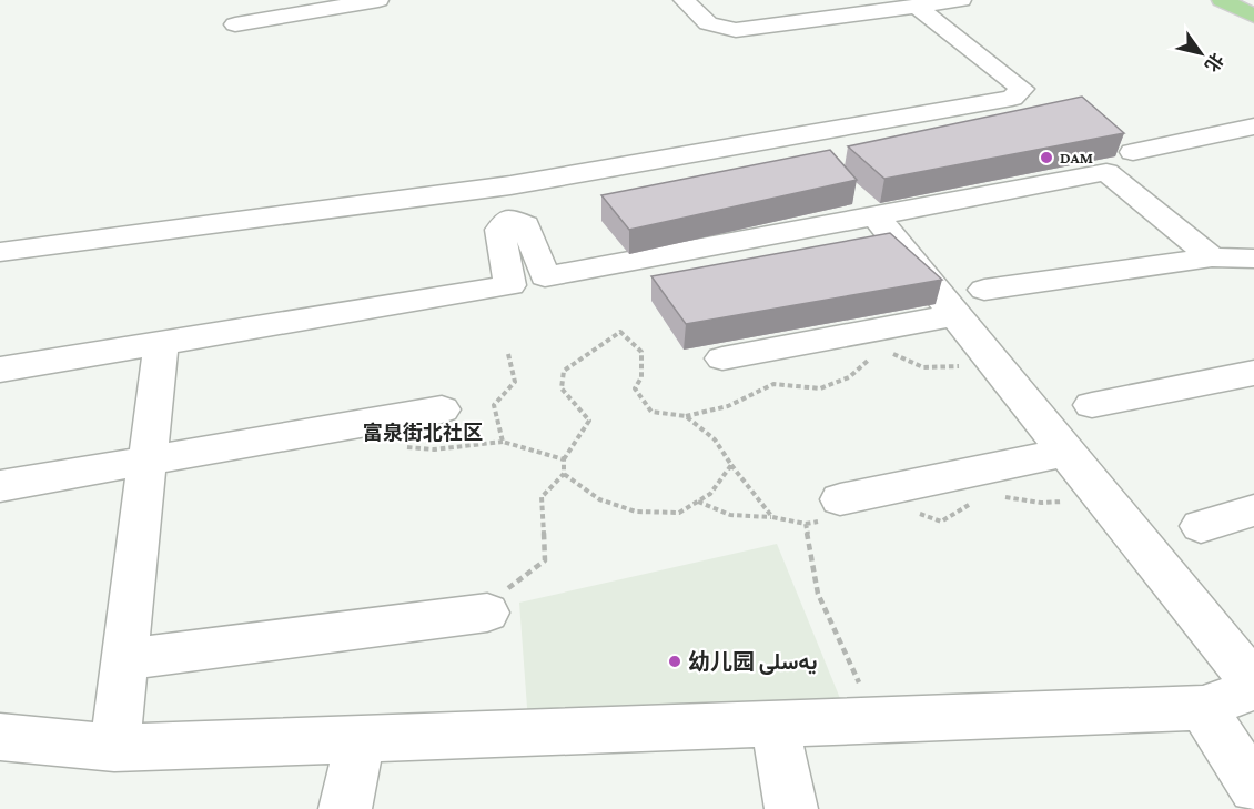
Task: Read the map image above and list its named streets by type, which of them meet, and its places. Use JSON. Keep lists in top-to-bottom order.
{
  "districts": ["富泉街北社区"],
  "places": ["DAM", "幼儿园 يەسلى"],
  "north": "bottom right"
}
